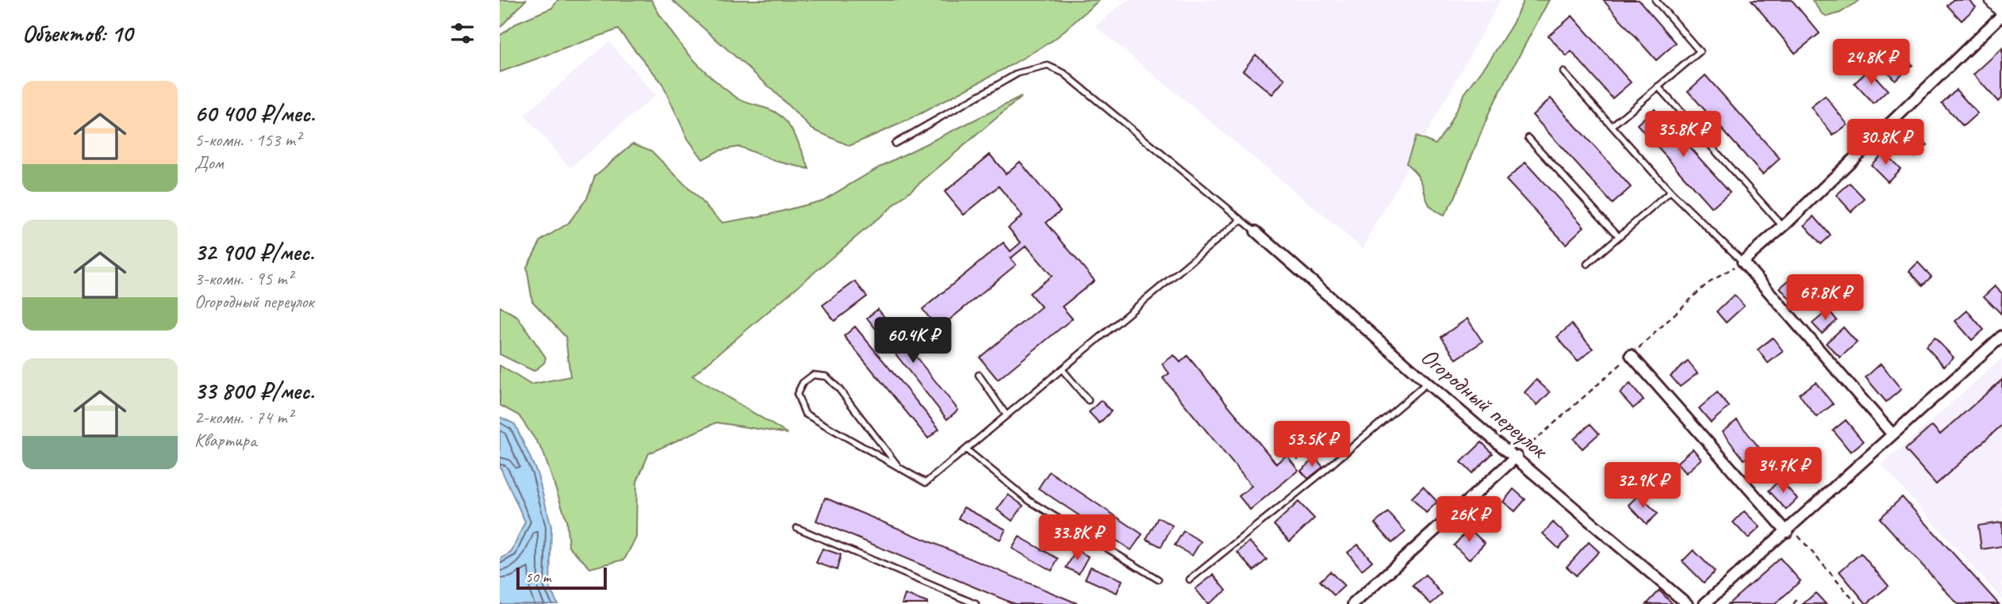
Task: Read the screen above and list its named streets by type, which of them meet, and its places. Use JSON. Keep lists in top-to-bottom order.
{
  "streets": {
    "street": ["Огородный переулок"]
  },
  "scale_bar": "50 m",
  "page": {
    "heading": "Объектов: 10",
    "price": [
      "24.8K ₽",
      "35.8K ₽",
      "30.8K ₽",
      "67.8K ₽",
      "60.4K ₽",
      "53.5K ₽",
      "34.7K ₽",
      "32.9K ₽",
      "26K ₽",
      "33.8K ₽"
    ],
    "list": [
      {
        "name": "60 400 ₽/мес.",
        "note": "5-комн. · 153 m² · Дом"
      },
      {
        "name": "32 900 ₽/мес.",
        "note": "3-комн. · 95 m² · Огородный переулок"
      },
      {
        "name": "33 800 ₽/мес.",
        "note": "2-комн. · 74 m² · Квартира"
      }
    ],
    "scale": "50 m"
  }
}
